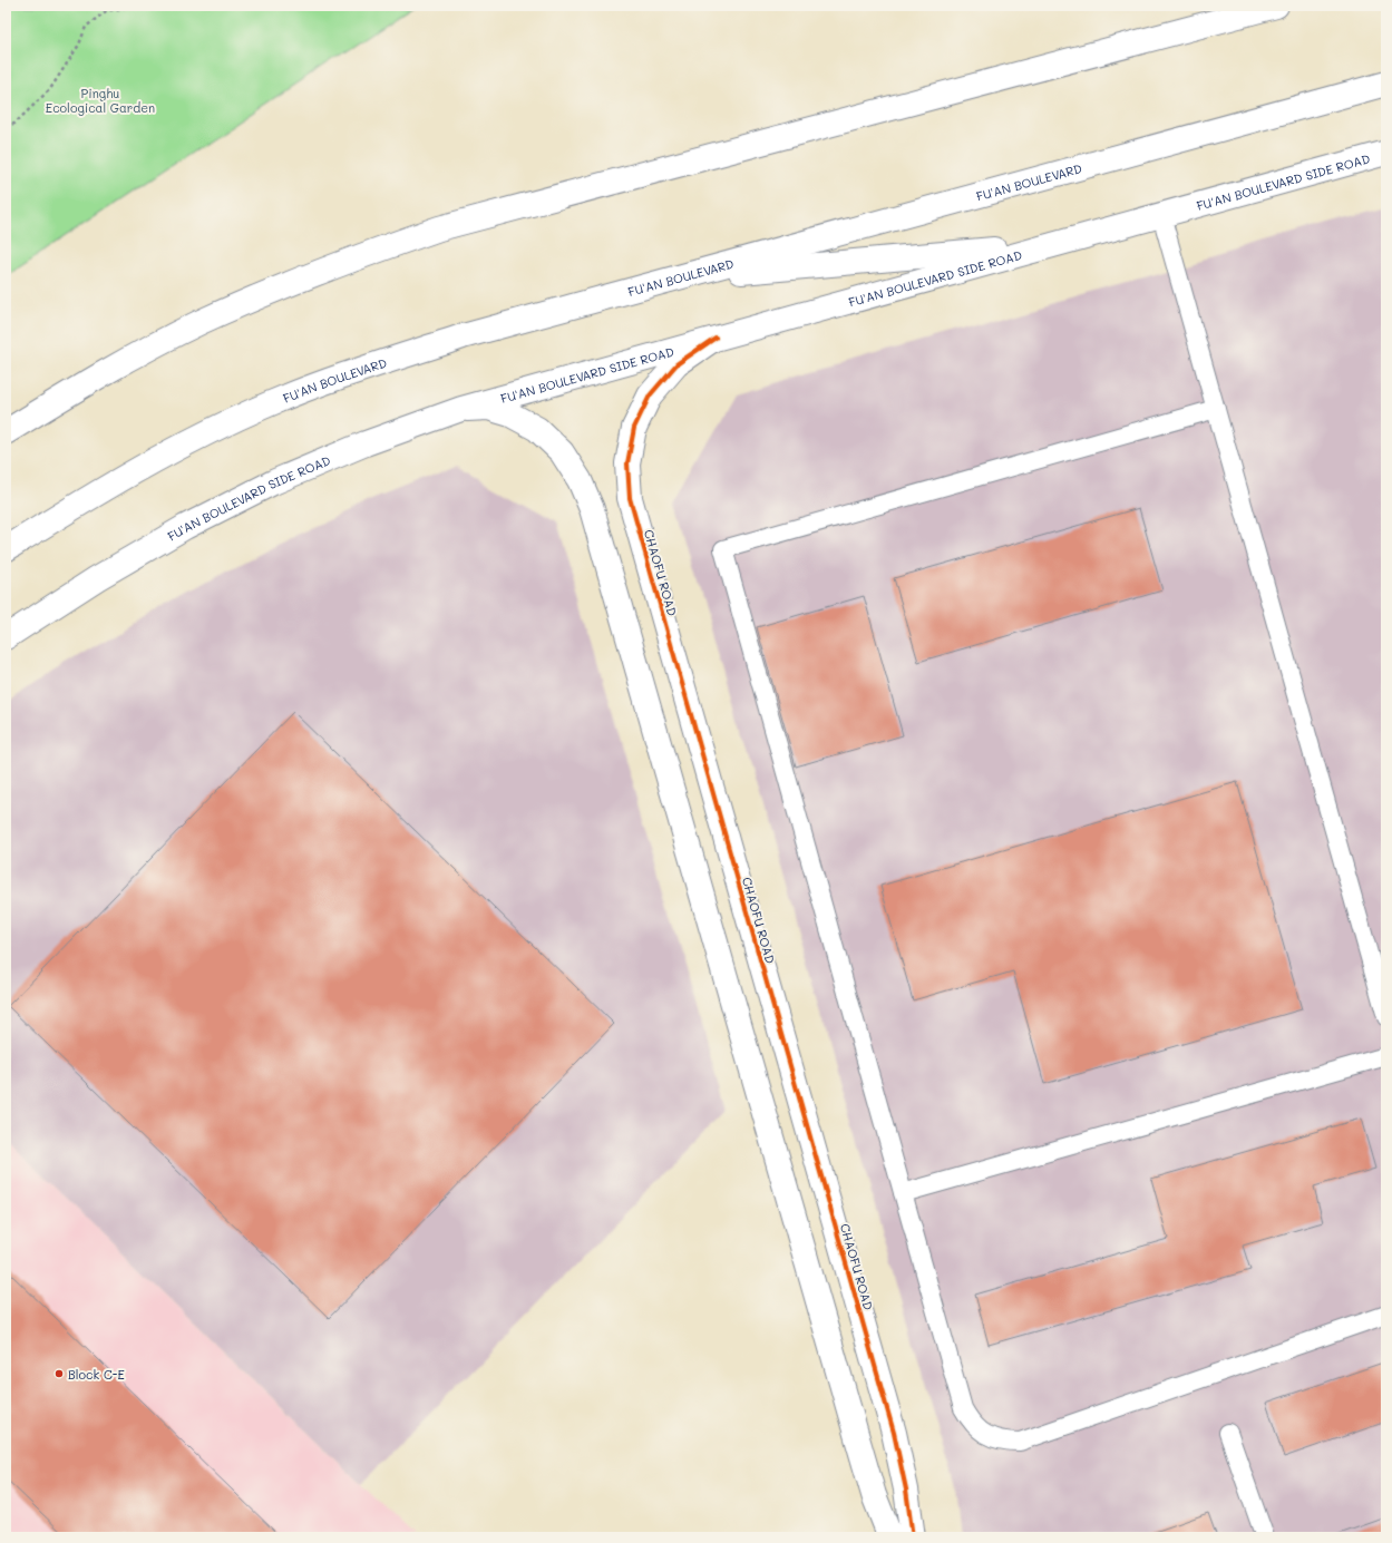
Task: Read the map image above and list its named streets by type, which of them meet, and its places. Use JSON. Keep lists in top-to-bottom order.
{
  "streets": {
    "main road": ["FU'AN BOULEVARD SIDE ROAD", "FU'AN BOULEVARD", "CHAOFU ROAD"]
  },
  "crossings": [
    ["FU'AN BOULEVARD SIDE ROAD", "CHAOFU ROAD"]
  ],
  "parks": ["Pinghu Ecological Garden"],
  "places": ["Block C-E"]
}
